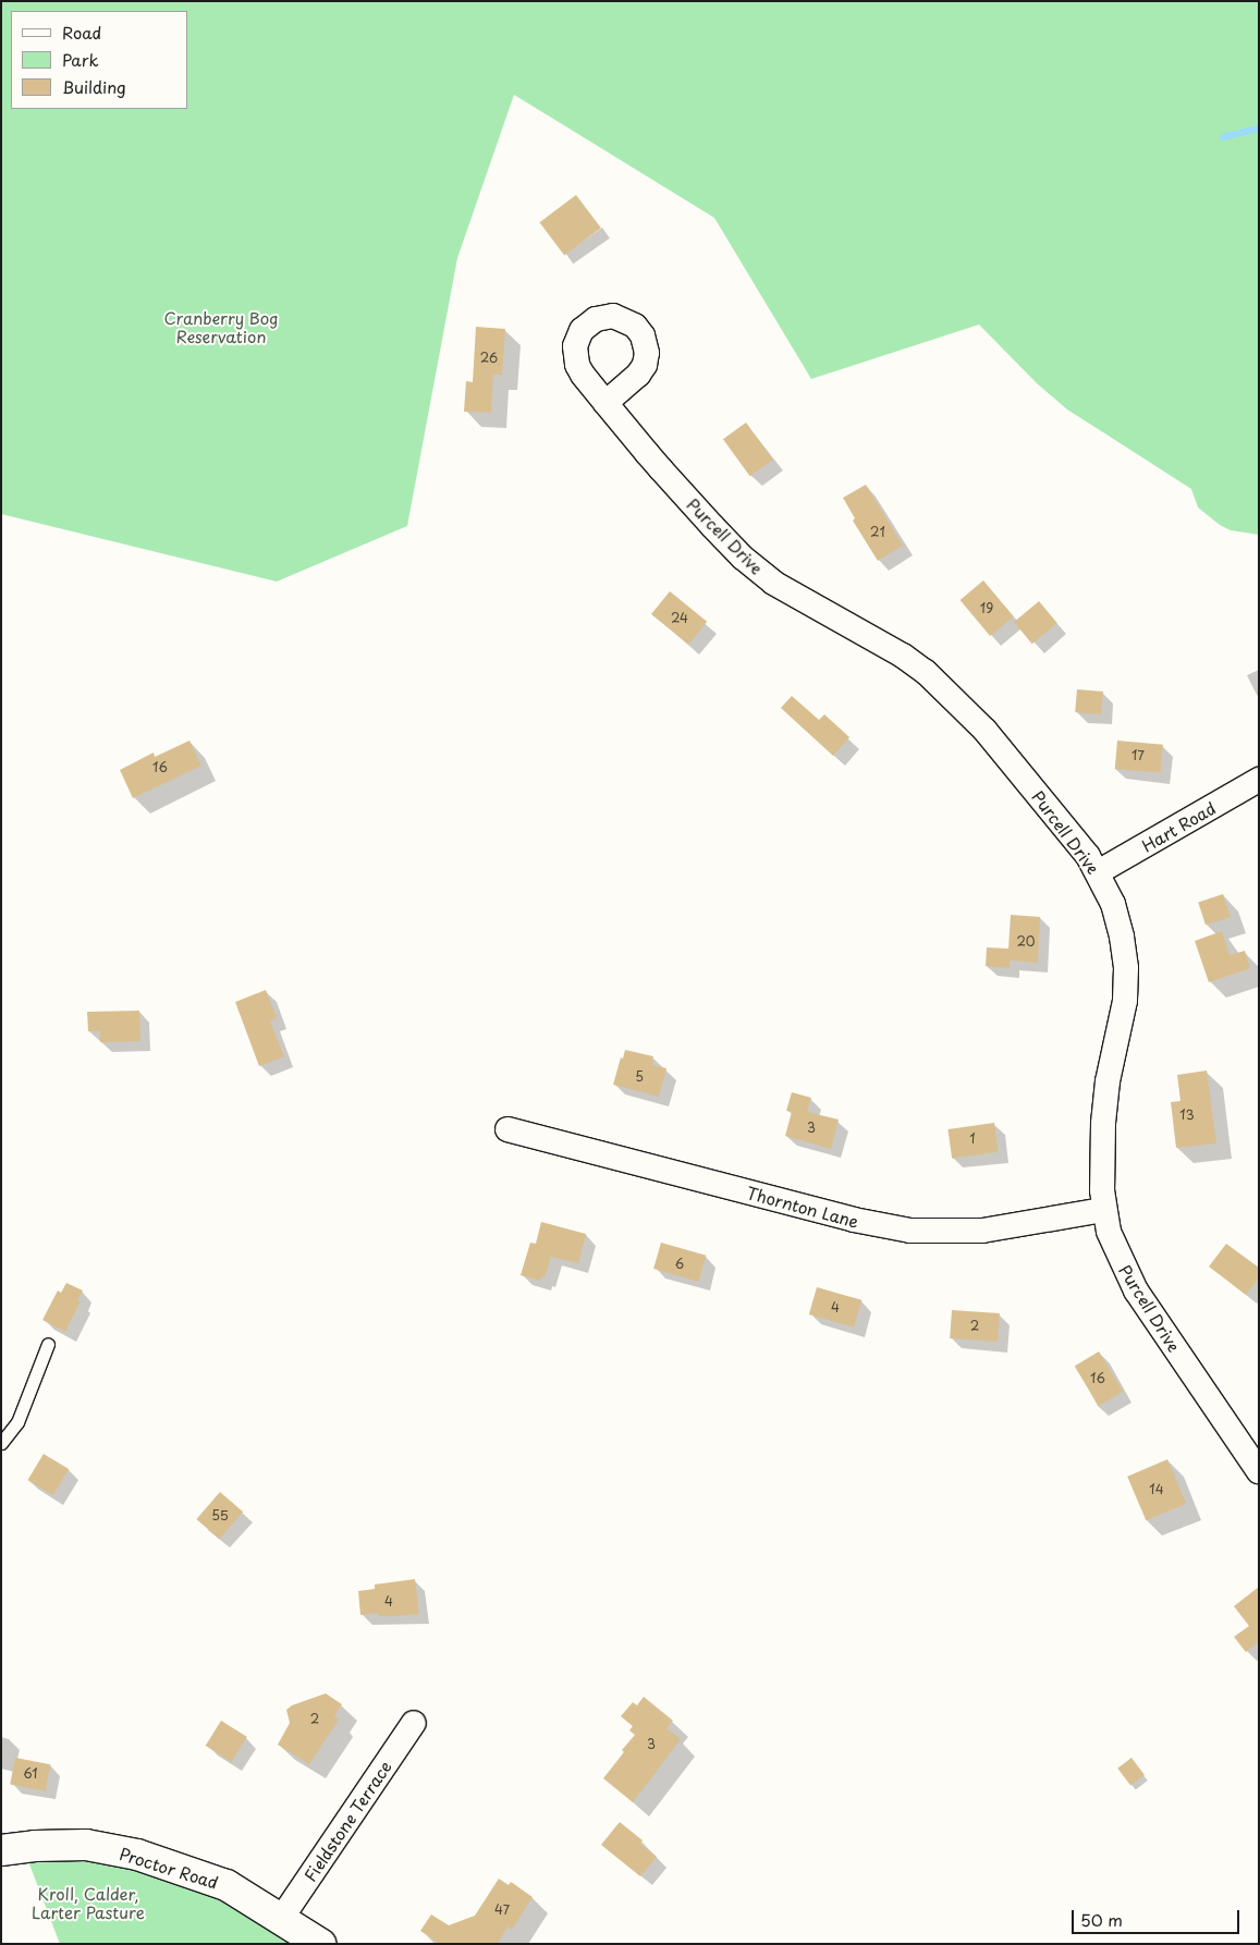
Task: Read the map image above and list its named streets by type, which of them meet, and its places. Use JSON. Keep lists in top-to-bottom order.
{
  "streets": {
    "main road": ["Proctor Road"],
    "street": [
      "Purcell Drive",
      "Hart Road",
      "Thornton Lane",
      "Fieldstone Terrace"
    ]
  },
  "crossings": [
    ["Purcell Drive", "Hart Road"],
    ["Purcell Drive", "Thornton Lane"],
    ["Fieldstone Terrace", "Proctor Road"]
  ],
  "parks": ["Cranberry Bog Reservation", "Kroll, Calder, Larter Pasture"],
  "house_numbers": [
    "26",
    "21",
    "19",
    "24",
    "17",
    "16",
    "20",
    "5",
    "13",
    "3",
    "1",
    "6",
    "4",
    "2",
    "16",
    "14",
    "55",
    "4",
    "2",
    "3",
    "61",
    "47"
  ],
  "legend": ["Road", "Park", "Building"],
  "scale_bar": "50 m"
}
